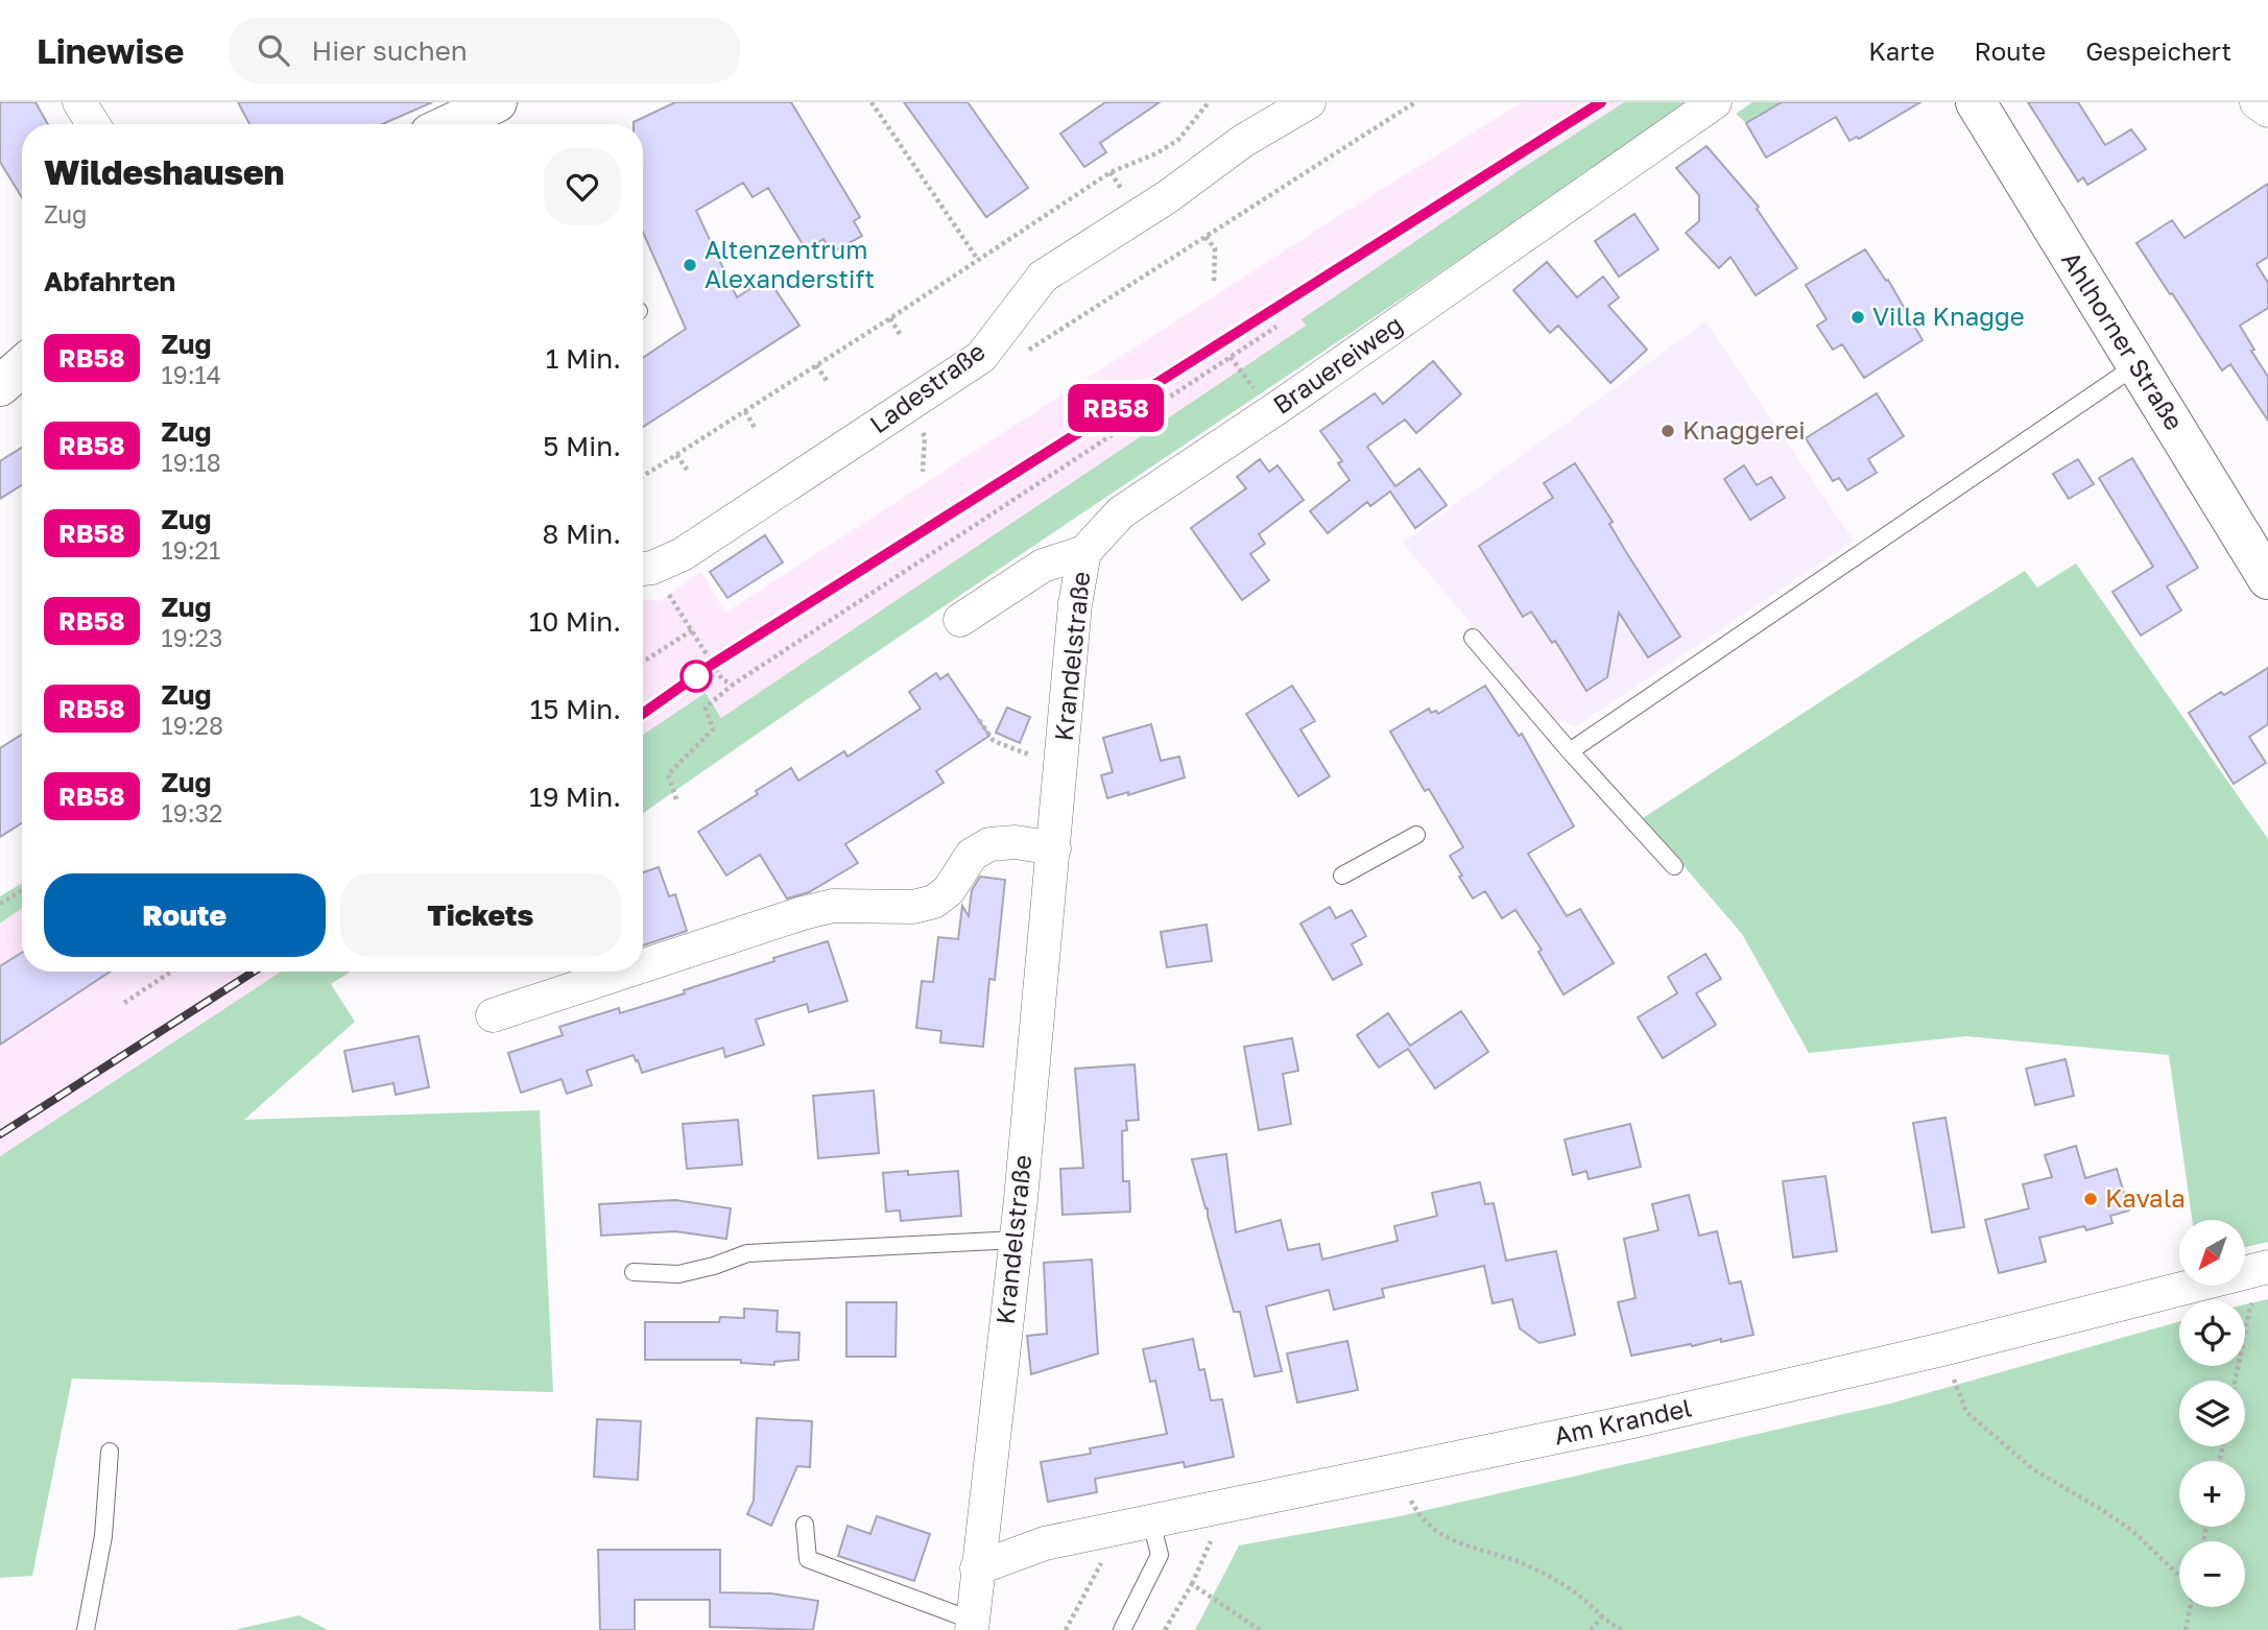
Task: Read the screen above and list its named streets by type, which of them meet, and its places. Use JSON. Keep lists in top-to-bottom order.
{
  "streets": {
    "street": [
      "Ahlhorner Straße",
      "Brauereiweg",
      "Ladestraße",
      "Krandelstraße",
      "Am Krandel"
    ]
  },
  "crossings": [
    ["Brauereiweg", "Krandelstraße"],
    ["Krandelstraße", "Am Krandel"]
  ],
  "places": [
    "Altenzentrum Alexanderstift",
    "Villa Knagge",
    "Knaggerei",
    "Kavala"
  ],
  "north": "bottom left",
  "page": {
    "header": "Linewise",
    "search": "Hier suchen",
    "nav": ["Karte", "Route", "Gespeichert"],
    "on_map": "RB58",
    "heading": [
      ["Wildeshausen", "Zug"],
      "Abfahrten"
    ],
    "list": [
      {
        "mark": "RB58",
        "name": "Zug",
        "note": "19:14",
        "value": "1 Min."
      },
      {
        "mark": "RB58",
        "name": "Zug",
        "note": "19:18",
        "value": "5 Min."
      },
      {
        "mark": "RB58",
        "name": "Zug",
        "note": "19:21",
        "value": "8 Min."
      },
      {
        "mark": "RB58",
        "name": "Zug",
        "note": "19:23",
        "value": "10 Min."
      },
      {
        "mark": "RB58",
        "name": "Zug",
        "note": "19:28",
        "value": "15 Min."
      },
      {
        "mark": "RB58",
        "name": "Zug",
        "note": "19:32",
        "value": "19 Min."
      }
    ],
    "buttons": ["Route", "Tickets"],
    "map_buttons": ["+", "−"]
  }
}
